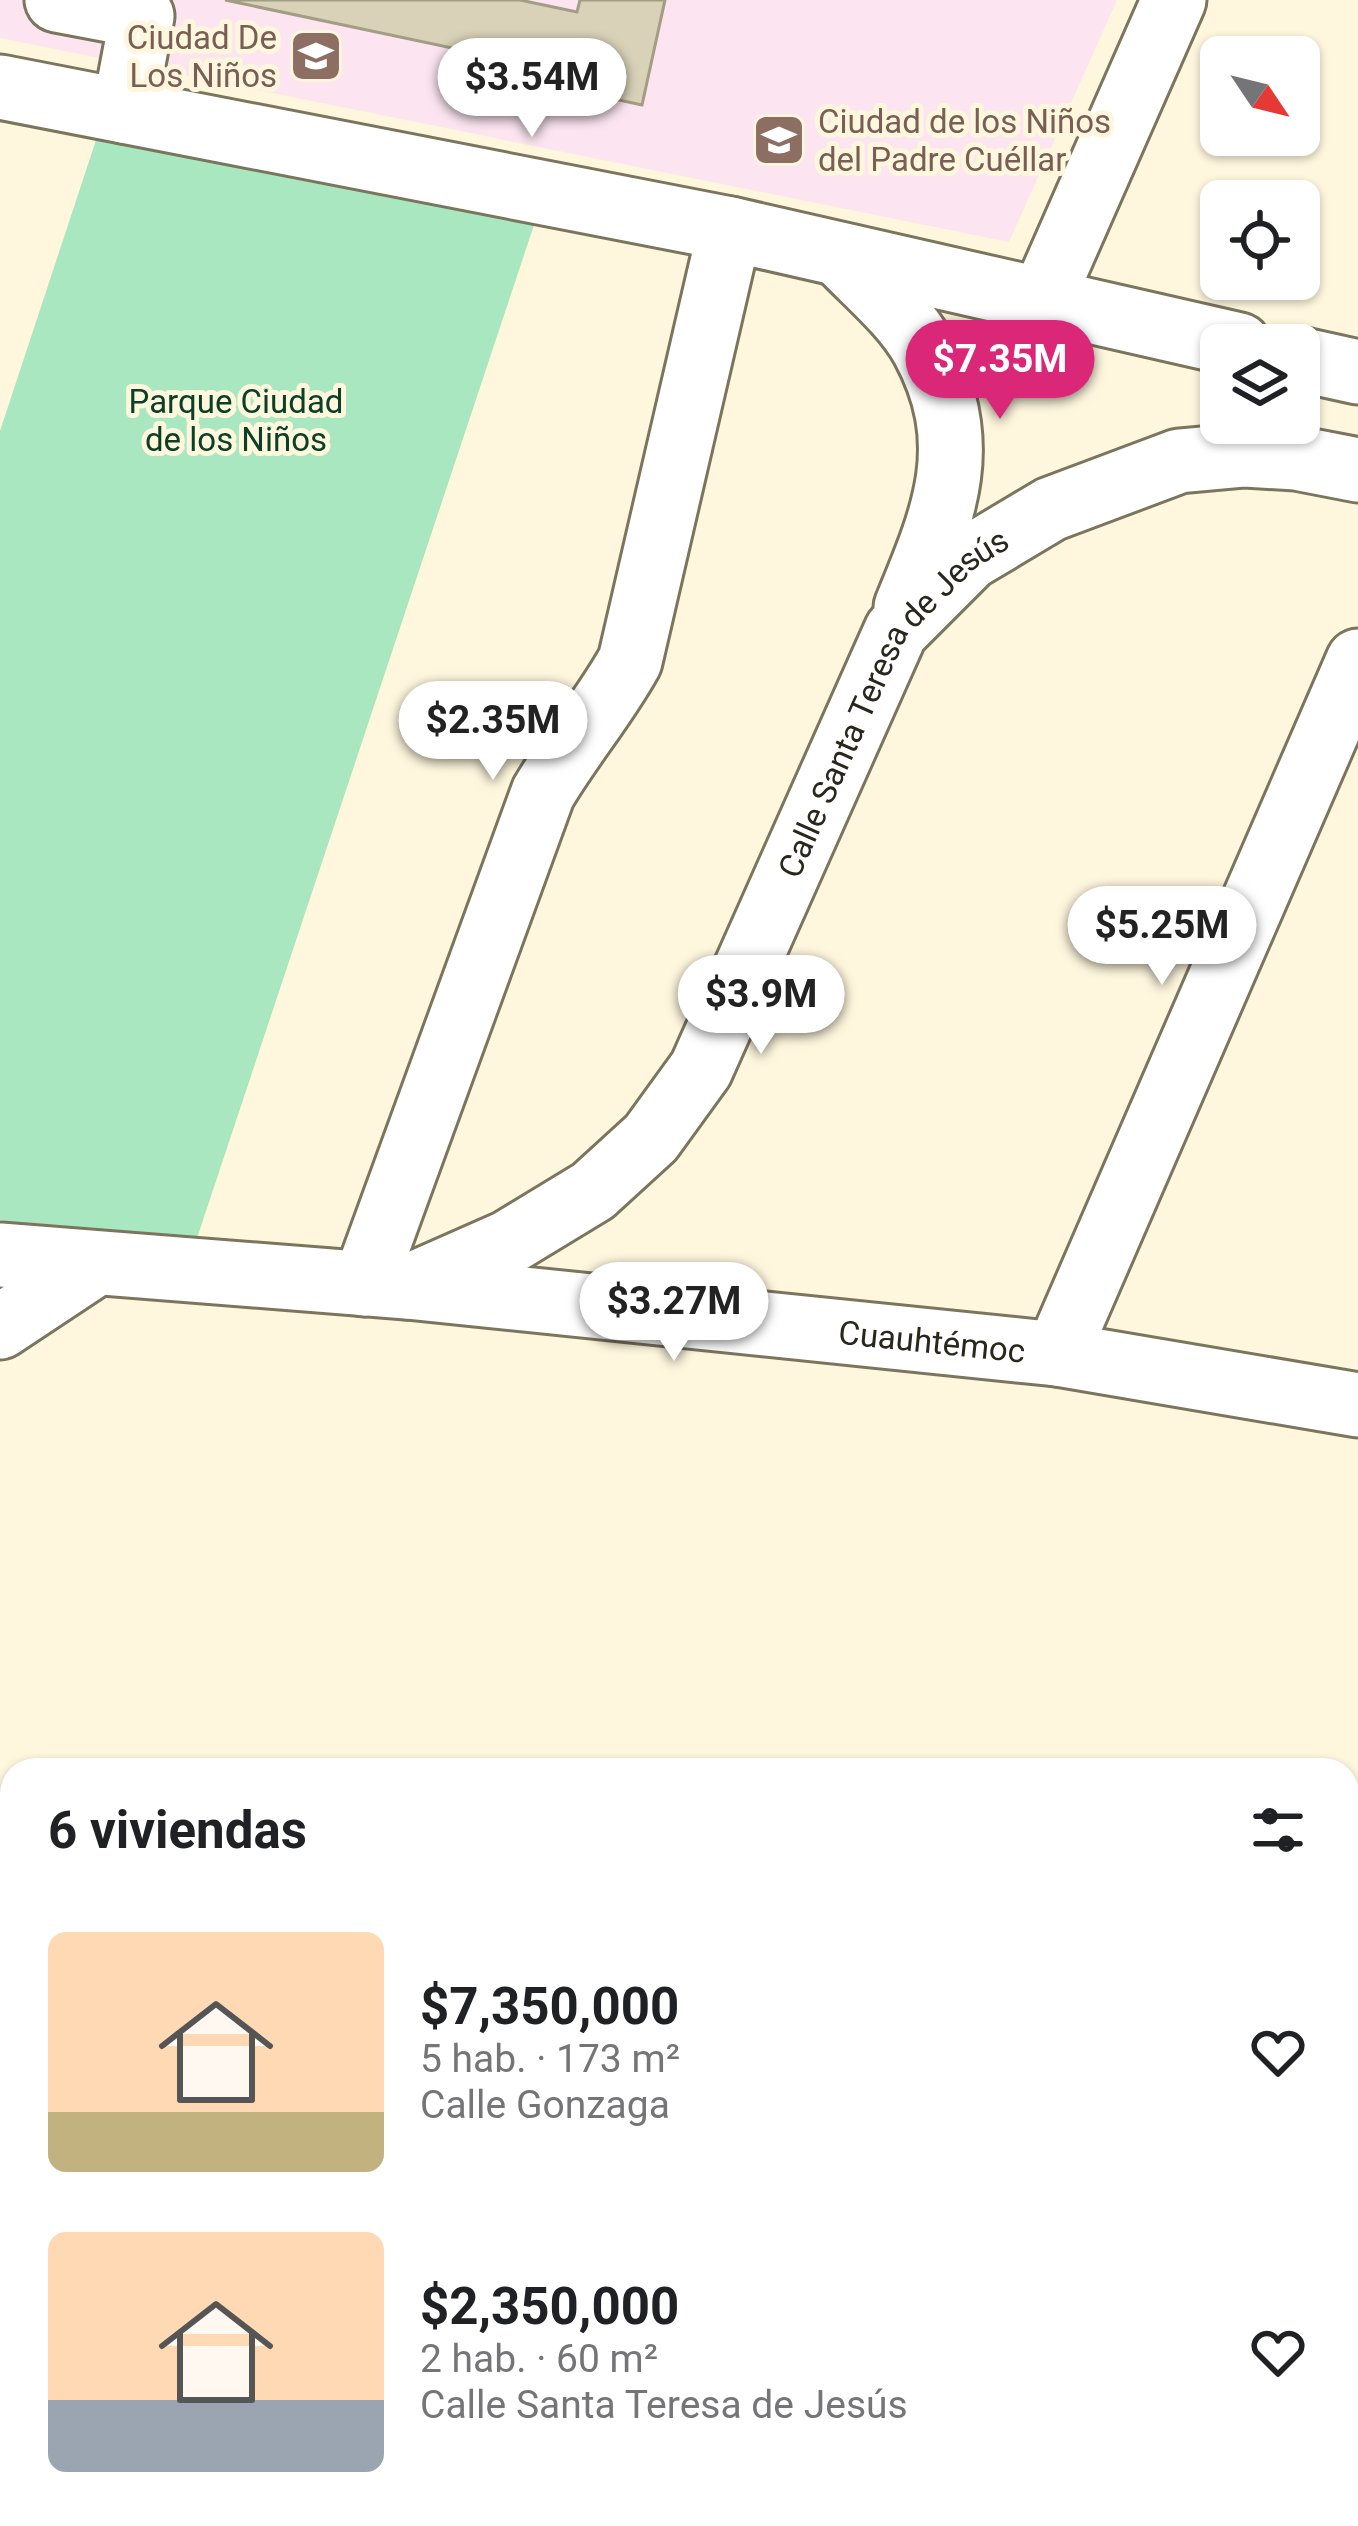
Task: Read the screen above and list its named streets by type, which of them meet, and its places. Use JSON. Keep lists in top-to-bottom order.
{
  "streets": {
    "street": ["Calle Santa Teresa de Jesús", "Cuauhtémoc"]
  },
  "crossings": [
    ["Calle Santa Teresa de Jesús", "Cuauhtémoc"]
  ],
  "parks": ["Parque Ciudad de los Niños"],
  "places": {
    "school or university": ["Ciudad De Los Niños", "Ciudad de los Niños del Padre Cuéllar"]
  },
  "north": "bottom right",
  "page": {
    "price": [
      "$3.54M",
      "$7.35M",
      "$2.35M",
      "$5.25M",
      "$3.9M",
      "$3.27M"
    ],
    "heading": "6 viviendas",
    "list": [
      {
        "name": "$7,350,000",
        "note": "5 hab. · 173 m² · Calle Gonzaga"
      },
      {
        "name": "$2,350,000",
        "note": "2 hab. · 60 m² · Calle Santa Teresa de Jesús"
      }
    ]
  }
}
